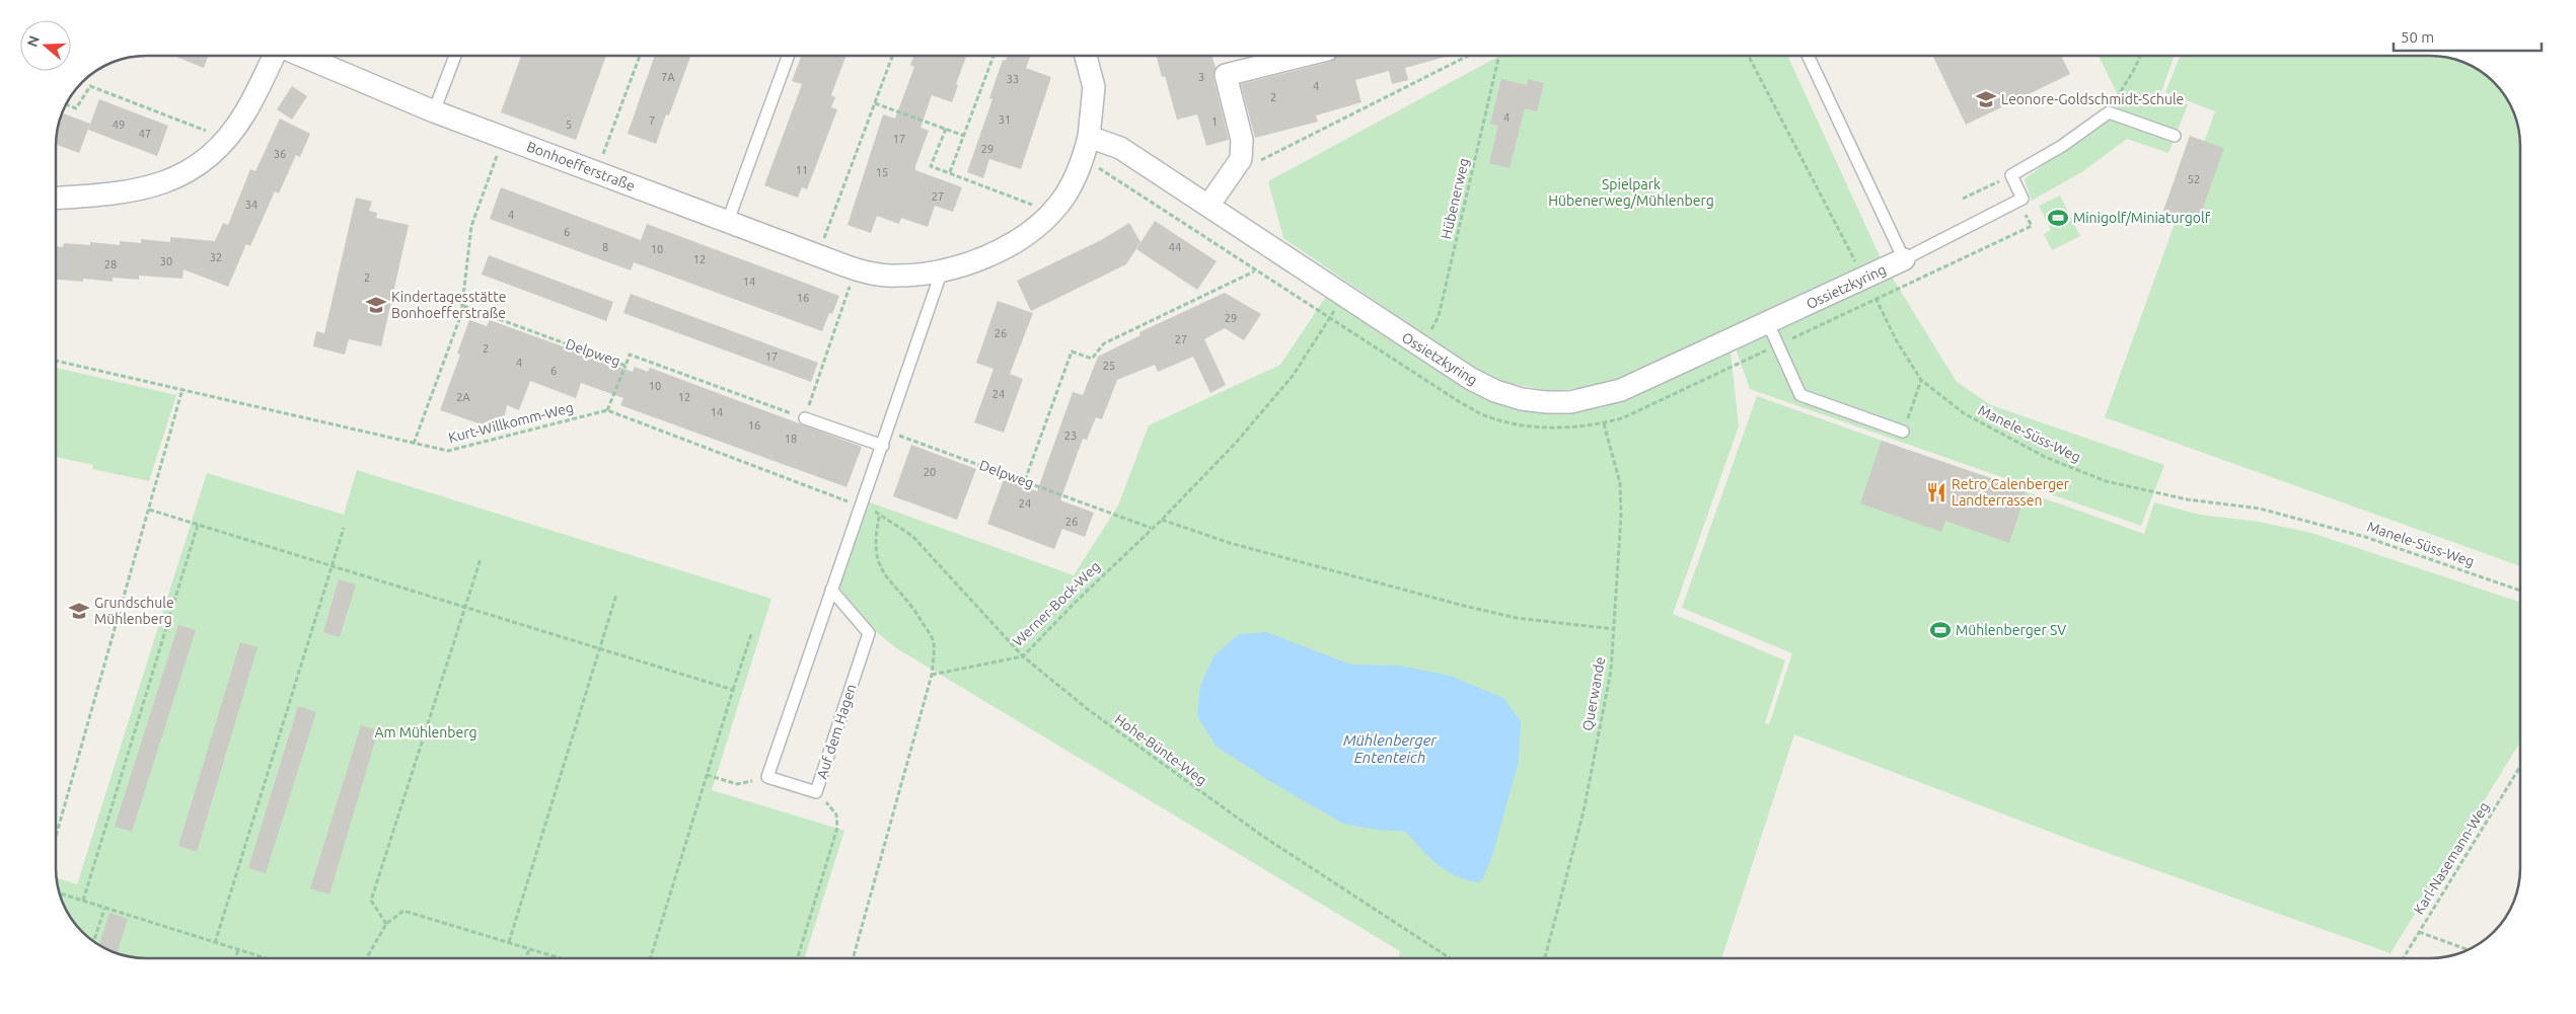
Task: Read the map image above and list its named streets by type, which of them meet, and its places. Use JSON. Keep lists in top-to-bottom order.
{
  "streets": {
    "street": ["Bonhoefferstraße", "Ossietzkyring"],
    "lane": ["Auf dem Hagen"],
    "path": [
      "Hübenerweg",
      "Delpweg",
      "Kurt-Willkomm-Weg",
      "Manele-Süss-Weg",
      "Werner-Bock-Weg",
      "Querwande",
      "Hohe-Bünte-Weg",
      "Karl-Nasemann-Weg"
    ]
  },
  "crossings": [
    ["Bonhoefferstraße", "Ossietzkyring"],
    ["Hübenerweg", "Ossietzkyring"],
    ["Ossietzkyring", "Manele-Süss-Weg"],
    ["Ossietzkyring", "Werner-Bock-Weg"],
    ["Delpweg", "Werner-Bock-Weg"],
    ["Werner-Bock-Weg", "Hohe-Bünte-Weg"]
  ],
  "water": ["Mühlenberger Ententeich"],
  "parks": ["Spielpark Hübenerweg/Mühlenberg", "Am Mühlenberg"],
  "places": {
    "school or university": ["Leonore-Goldschmidt-Schule", "Kindertagesstätte Bonhoefferstraße", "Grundschule Mühlenberg"],
    "sports": ["Minigolf/Miniaturgolf", "Mühlenberger SV"],
    "restaurant": ["Retro Calenberger Landterrassen"]
  },
  "house_numbers": [
    "7A",
    "3",
    "33",
    "4",
    "2",
    "4",
    "31",
    "7",
    "1",
    "49",
    "5",
    "47",
    "17",
    "29",
    "36",
    "11",
    "15",
    "52",
    "27",
    "34",
    "4",
    "6",
    "8",
    "44",
    "10",
    "32",
    "12",
    "30",
    "28",
    "2",
    "14",
    "16",
    "29",
    "26",
    "27",
    "2",
    "17",
    "4",
    "25",
    "6",
    "10",
    "24",
    "2A",
    "12",
    "14",
    "16",
    "23",
    "18",
    "20",
    "24",
    "26"
  ],
  "scale_bar": "50 m",
  "north": "left"
}
